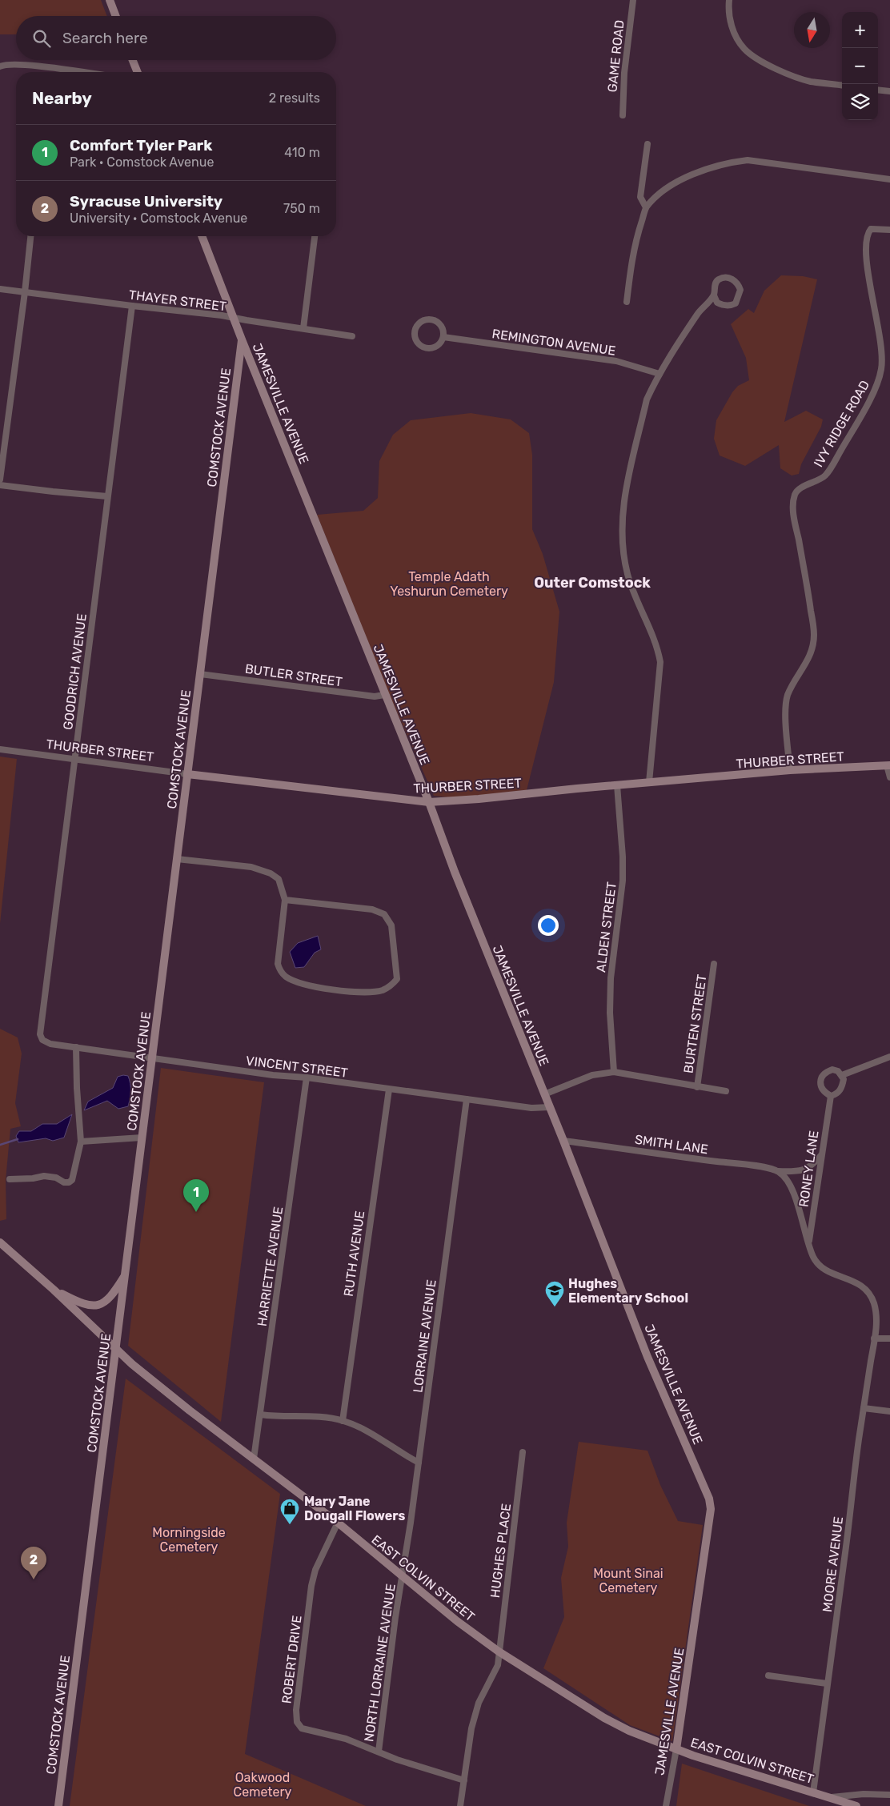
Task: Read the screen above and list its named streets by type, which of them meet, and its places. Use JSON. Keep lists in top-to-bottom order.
{
  "streets": {
    "street": [
      "GAME ROAD",
      "THAYER STREET",
      "REMINGTON AVENUE",
      "JAMESVILLE AVENUE",
      "IVY RIDGE ROAD",
      "COMSTOCK AVENUE",
      "GOODRICH AVENUE",
      "BUTLER STREET",
      "THURBER STREET",
      "ALDEN STREET",
      "BURTEN STREET",
      "VINCENT STREET",
      "SMITH LANE",
      "RONEY LANE",
      "RUTH AVENUE",
      "HARRIETTE AVENUE",
      "LORRAINE AVENUE",
      "HUGHES PLACE",
      "MOORE AVENUE",
      "EAST COLVIN STREET",
      "ROBERT DRIVE",
      "NORTH LORRAINE AVENUE"
    ]
  },
  "crossings": [
    ["THAYER STREET", "JAMESVILLE AVENUE"],
    ["THAYER STREET", "GOODRICH AVENUE"],
    ["JAMESVILLE AVENUE", "COMSTOCK AVENUE"],
    ["JAMESVILLE AVENUE", "BUTLER STREET"],
    ["JAMESVILLE AVENUE", "THURBER STREET"],
    ["JAMESVILLE AVENUE", "VINCENT STREET"],
    ["JAMESVILLE AVENUE", "SMITH LANE"],
    ["JAMESVILLE AVENUE", "EAST COLVIN STREET"],
    ["IVY RIDGE ROAD", "THURBER STREET"],
    ["COMSTOCK AVENUE", "BUTLER STREET"],
    ["COMSTOCK AVENUE", "THURBER STREET"],
    ["COMSTOCK AVENUE", "VINCENT STREET"],
    ["COMSTOCK AVENUE", "EAST COLVIN STREET"],
    ["GOODRICH AVENUE", "THURBER STREET"],
    ["GOODRICH AVENUE", "VINCENT STREET"],
    ["THURBER STREET", "ALDEN STREET"],
    ["VINCENT STREET", "RUTH AVENUE"],
    ["VINCENT STREET", "HARRIETTE AVENUE"],
    ["VINCENT STREET", "LORRAINE AVENUE"],
    ["SMITH LANE", "RONEY LANE"],
    ["HARRIETTE AVENUE", "EAST COLVIN STREET"],
    ["LORRAINE AVENUE", "EAST COLVIN STREET"],
    ["LORRAINE AVENUE", "NORTH LORRAINE AVENUE"],
    ["HUGHES PLACE", "EAST COLVIN STREET"],
    ["HUGHES PLACE", "ROBERT DRIVE"],
    ["MOORE AVENUE", "EAST COLVIN STREET"],
    ["EAST COLVIN STREET", "ROBERT DRIVE"],
    ["EAST COLVIN STREET", "NORTH LORRAINE AVENUE"],
    ["ROBERT DRIVE", "NORTH LORRAINE AVENUE"]
  ],
  "districts": ["Outer Comstock"],
  "parks": [
    "Temple Adath Yeshurun Cemetery",
    "Morningside Cemetery",
    "Mount Sinai Cemetery",
    "Oakwood Cemetery"
  ],
  "places": {
    "school or university": ["Hughes Elementary School"],
    "shop": ["Mary Jane Dougall Flowers"]
  },
  "north": "bottom",
  "page": {
    "map_buttons": ["+", "−"],
    "search": "Search here",
    "heading": ["Nearby", "2 results"],
    "list": [
      {
        "mark": "1",
        "name": "Comfort Tyler Park",
        "note": "Park · Comstock Avenue",
        "value": "410 m"
      },
      {
        "mark": "2",
        "name": "Syracuse University",
        "note": "University · Comstock Avenue",
        "value": "750 m"
      }
    ],
    "pins": ["1", "2"]
  }
}
